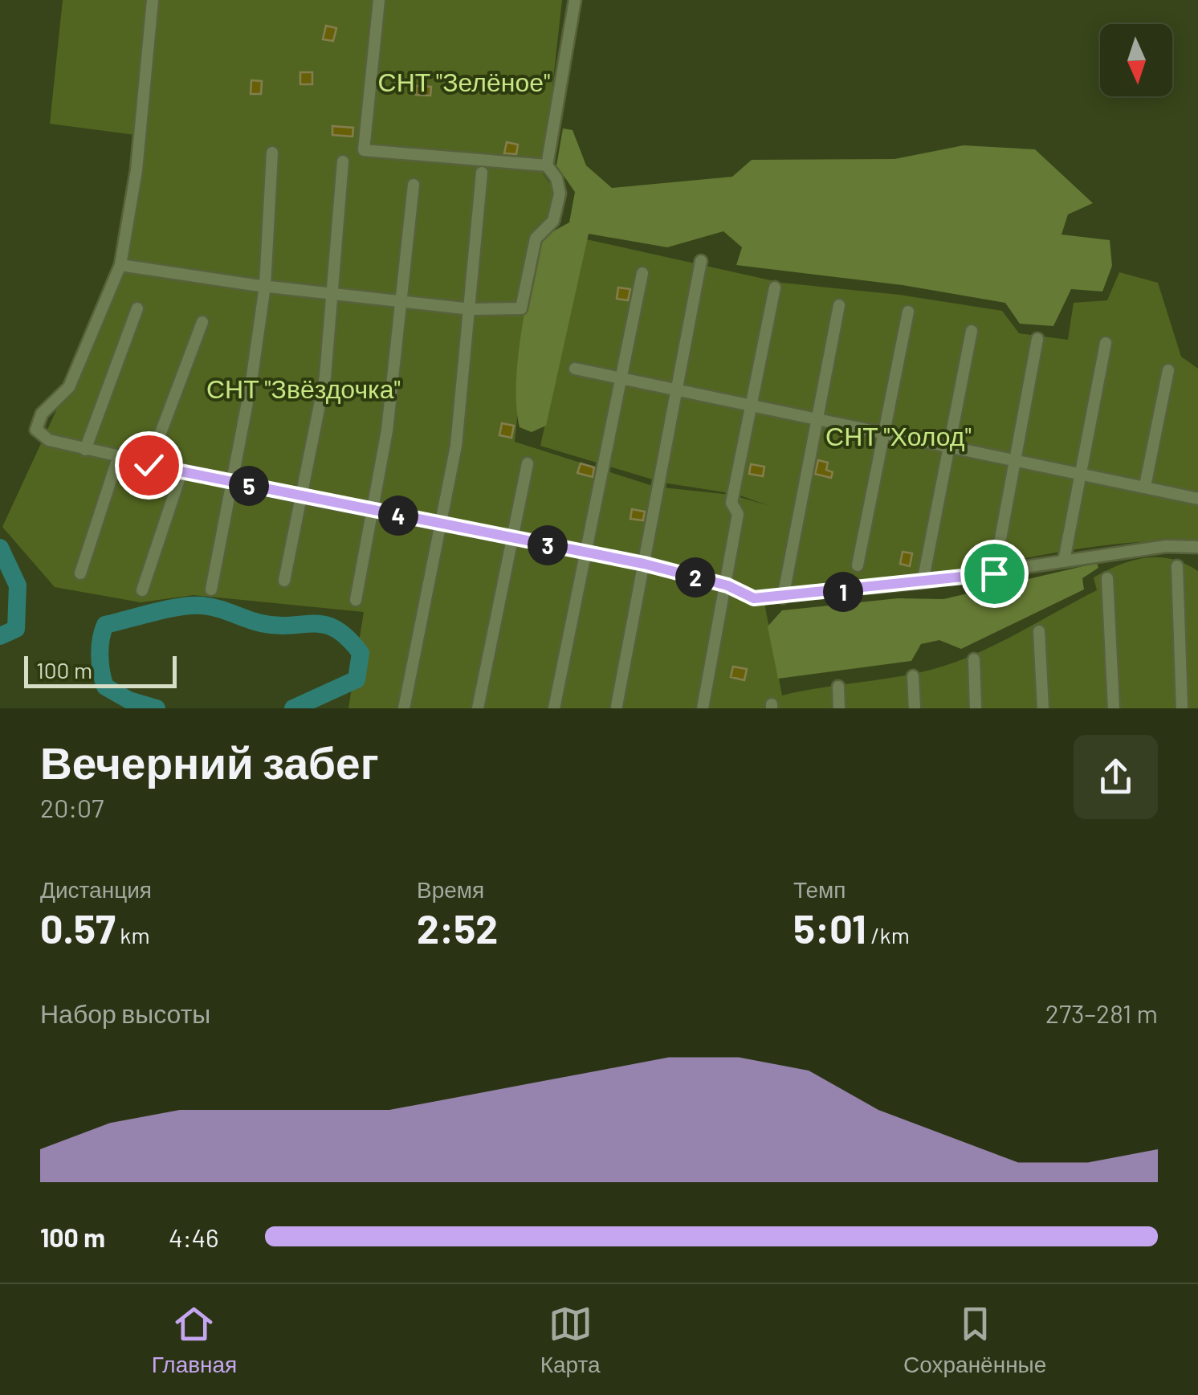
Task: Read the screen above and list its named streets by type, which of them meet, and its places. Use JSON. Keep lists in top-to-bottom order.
{
  "parks": ["СНТ \"Зелёное\"", "СНТ \"Звёздочка\"", "СНТ \"Холод\""],
  "scale_bar": "100 m",
  "north": "bottom",
  "page": {
    "pins": [
      "5",
      "4",
      "3",
      "2",
      "1"
    ],
    "scale": "100 m",
    "heading": ["Вечерний забег", "20:07"],
    "stats": [
      ["Дистанция", "0.57 km"],
      ["Время", "2:52"],
      ["Темп", "5:01 /km"]
    ],
    "chart": ["Набор высоты", "273–281 m"],
    "list": [
      {
        "name": "100 m",
        "note": "4:46"
      }
    ],
    "tabs": ["Главная", "Карта", "Сохранённые"]
  }
}
